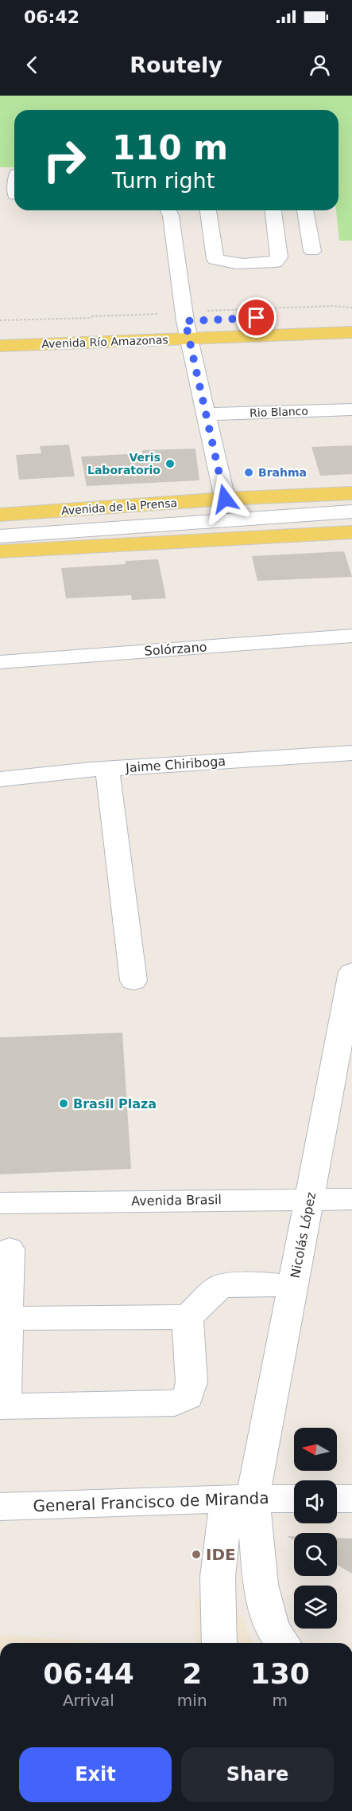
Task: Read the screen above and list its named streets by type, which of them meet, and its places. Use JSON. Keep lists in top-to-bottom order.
{
  "streets": {
    "main road": ["Avenida Río Amazonas", "Avenida de la Prensa"],
    "street": [
      "Rio Blanco",
      "Solórzano",
      "Jaime Chiriboga",
      "Avenida Brasil",
      "Nicolás López",
      "General Francisco de Miranda"
    ]
  },
  "crossings": [
    ["Avenida Brasil", "Nicolás López"],
    ["Nicolás López", "General Francisco de Miranda"]
  ],
  "places": [
    "Veris Laboratorio",
    "Brahma",
    "Brasil Plaza",
    "IDE"
  ],
  "north": "left",
  "page": {
    "status": "06:42",
    "header": "Routely",
    "turn": ["110 m", "Turn right"],
    "eta": [
      "06:44",
      "Arrival",
      "2",
      "min",
      "130",
      "m"
    ],
    "buttons": ["Exit", "Share"]
  }
}
